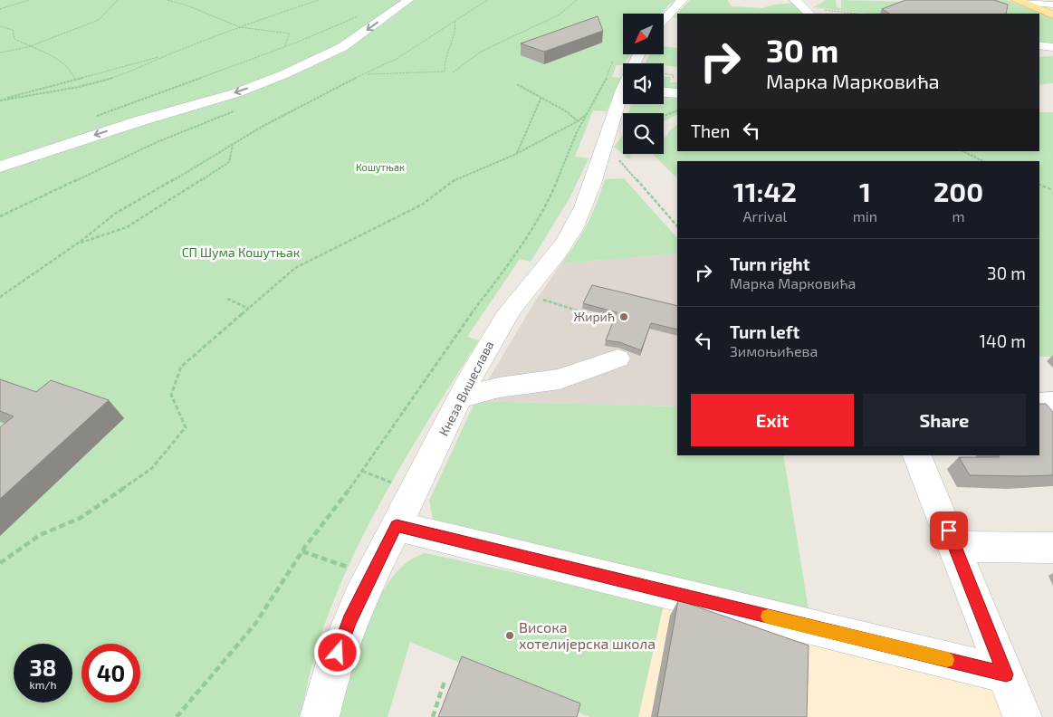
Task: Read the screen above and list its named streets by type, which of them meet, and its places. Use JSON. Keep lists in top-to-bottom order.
{
  "streets": {
    "street": ["Кнеза Вишеслава"]
  },
  "parks": ["Кошутњак", "СП Шума Кошутњак"],
  "places": ["Жирић", "Висока хотелијерска школа"],
  "north": "bottom left",
  "page": {
    "turn": ["30 m", "Марка Марковића"],
    "then": "Then",
    "eta": [
      "11:42",
      "Arrival",
      "1",
      "min",
      "200",
      "m"
    ],
    "list": [
      {
        "name": "Turn right",
        "note": "Марка Марковића",
        "value": "30 m"
      },
      {
        "name": "Turn left",
        "note": "Зимоњићева",
        "value": "140 m"
      }
    ],
    "buttons": ["Exit", "Share"],
    "speed": "38 km/h",
    "limit": "40"
  }
}
